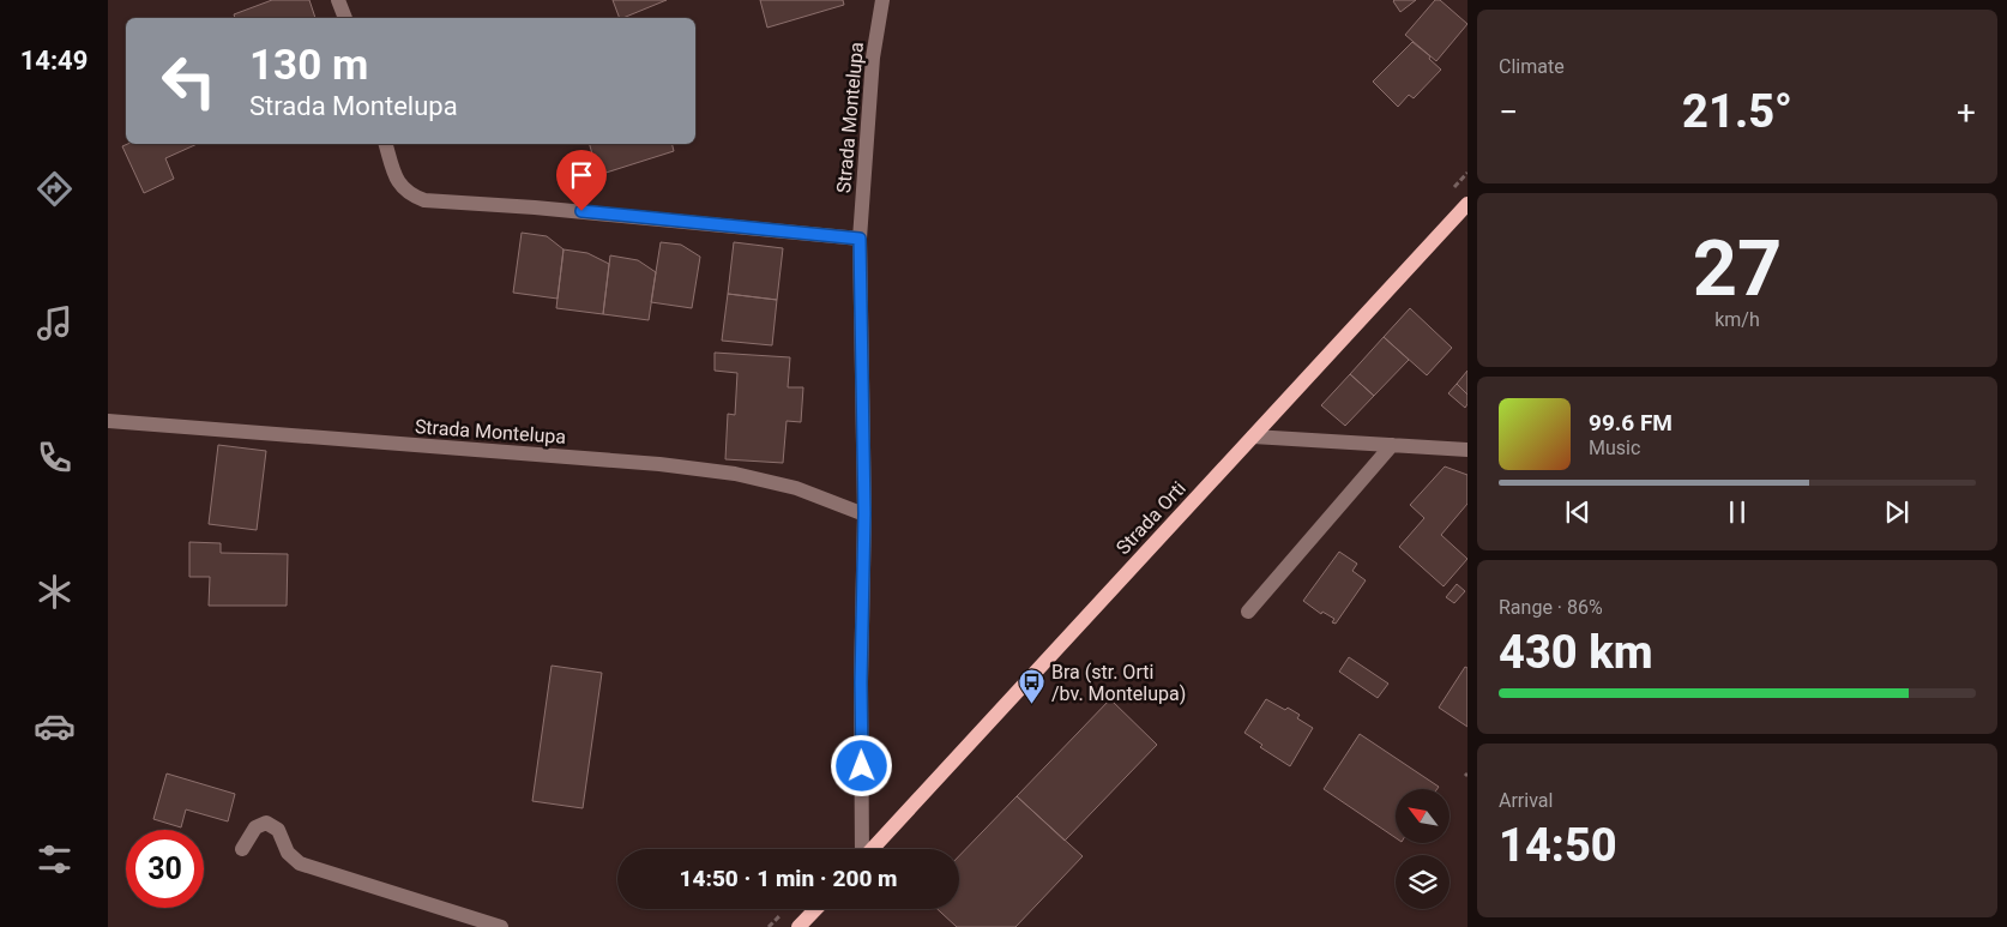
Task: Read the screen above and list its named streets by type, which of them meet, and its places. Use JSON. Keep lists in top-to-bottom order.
{
  "streets": {
    "main road": ["Strada Orti"],
    "street": ["Strada Montelupa"]
  },
  "places": {
    "bus stop": ["Bra (str. Orti /bv. Montelupa)"]
  },
  "north": "top left",
  "page": {
    "tabs": "14:49",
    "tile": [
      "Climate",
      ["27", "km/h"],
      ["Range · 86%", "430 km"],
      ["Arrival", "14:50"]
    ],
    "turn": ["130 m", "Strada Montelupa"],
    "heat": ["−", "21.5°", "+"],
    "song": ["99.6 FM", "Music"],
    "limit": "30",
    "trip": "14:50 · 1 min · 200 m"
  }
}
